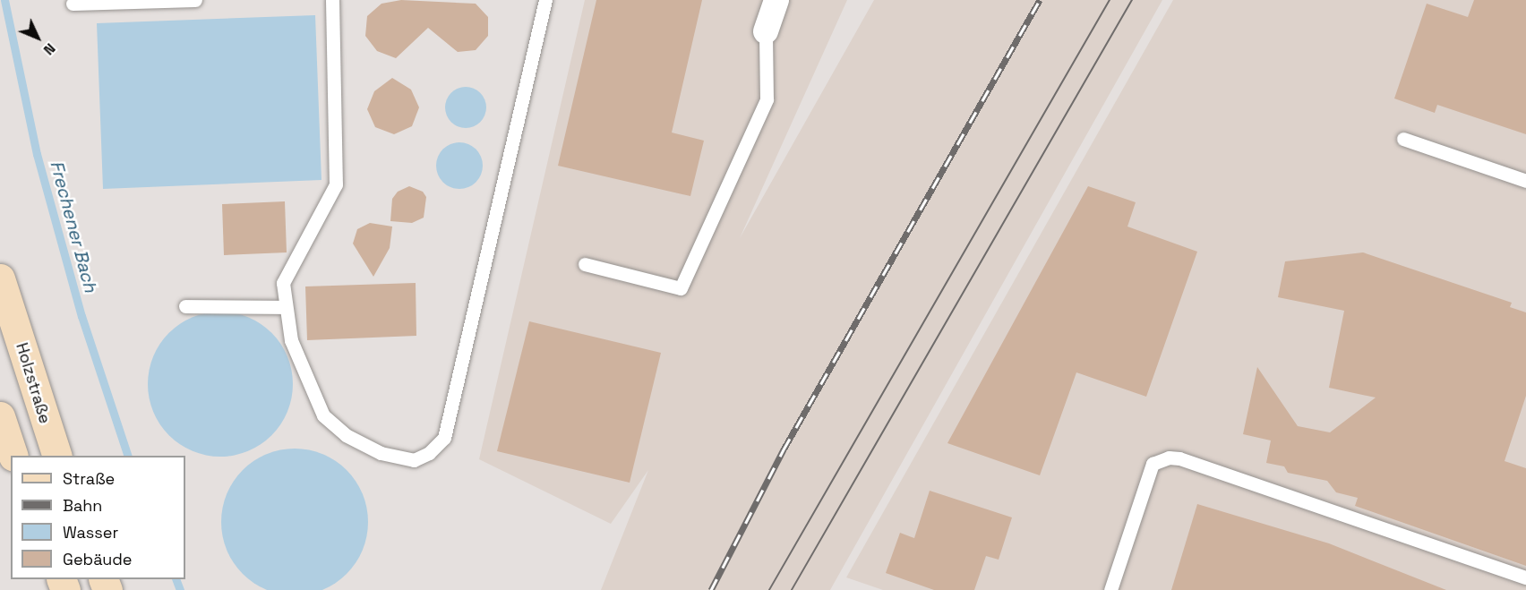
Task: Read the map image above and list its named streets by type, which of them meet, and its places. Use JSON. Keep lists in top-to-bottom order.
{
  "streets": {
    "main road": ["Holzstraße"]
  },
  "water": ["Frechener Bach"],
  "legend": [
    "Straße",
    "Bahn",
    "Wasser",
    "Gebäude"
  ],
  "north": "bottom right"
}
